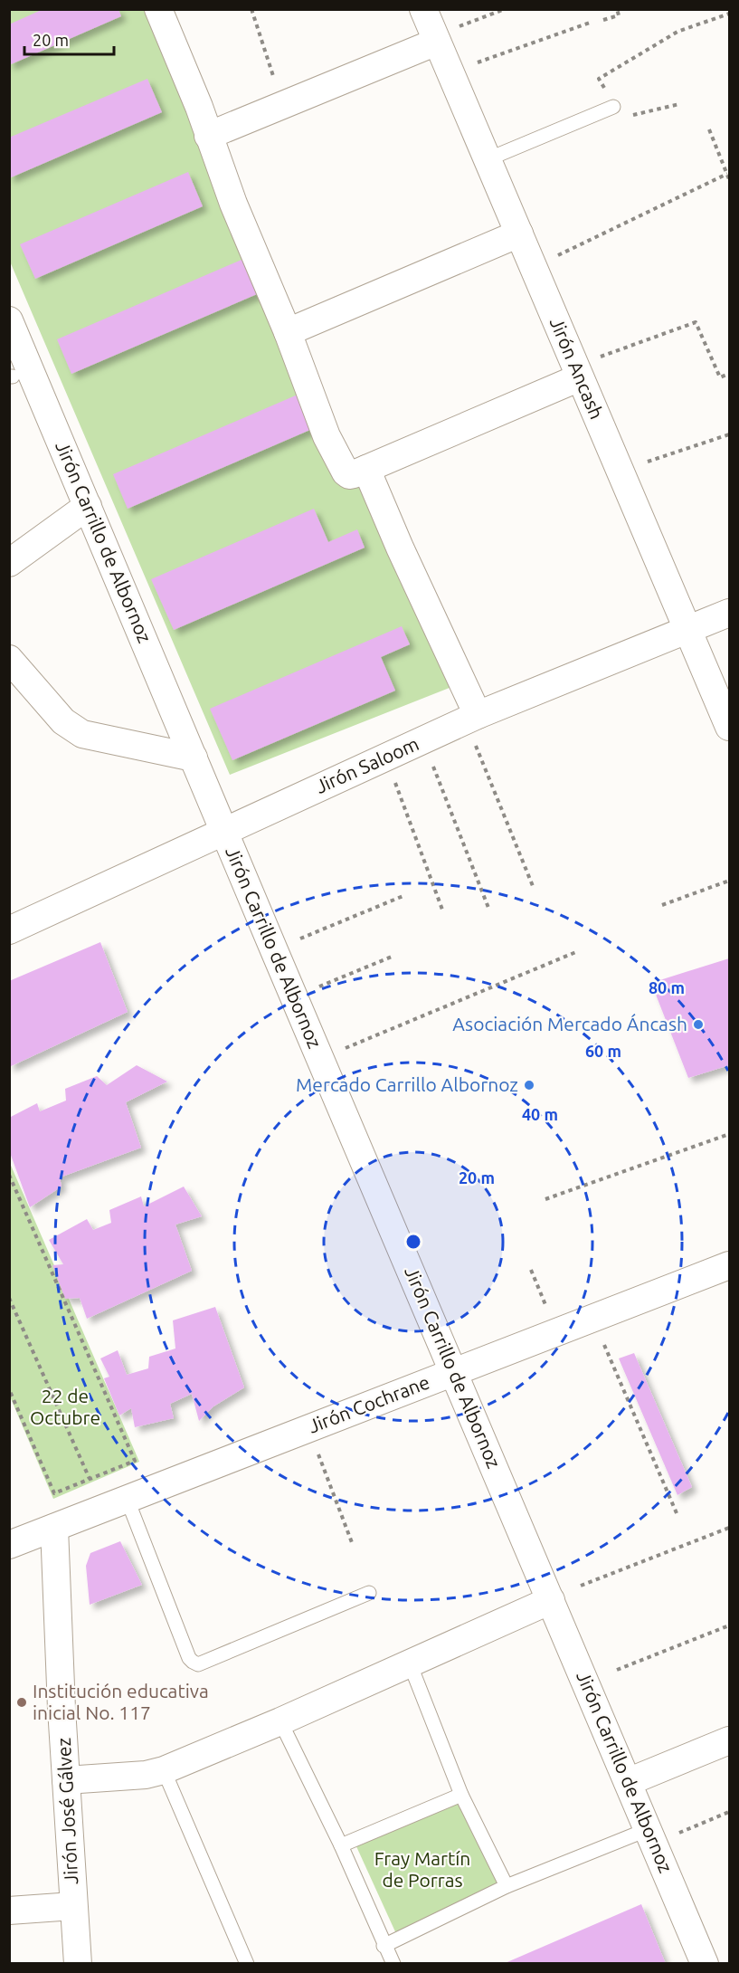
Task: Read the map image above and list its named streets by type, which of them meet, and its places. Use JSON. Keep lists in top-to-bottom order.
{
  "streets": {
    "street": [
      "Jirón Ancash",
      "Jirón Carrillo de Albornoz",
      "Jirón Saloom",
      "Jirón Cochrane",
      "Jirón José Gálvez"
    ]
  },
  "crossings": [
    ["Jirón Ancash", "Jirón Saloom"],
    ["Jirón Carrillo de Albornoz", "Jirón Saloom"],
    ["Jirón Carrillo de Albornoz", "Jirón Cochrane"],
    ["Jirón Cochrane", "Jirón José Gálvez"]
  ],
  "parks": ["22 de Octubre", "Fray Martín de Porras"],
  "places": ["Asociación Mercado Áncash", "Mercado Carrillo Albornoz", "Institución educativa inicial No. 117"],
  "scale_bar": "20 m",
  "rings": [
    "80 m",
    "60 m",
    "40 m",
    "20 m"
  ]
}
